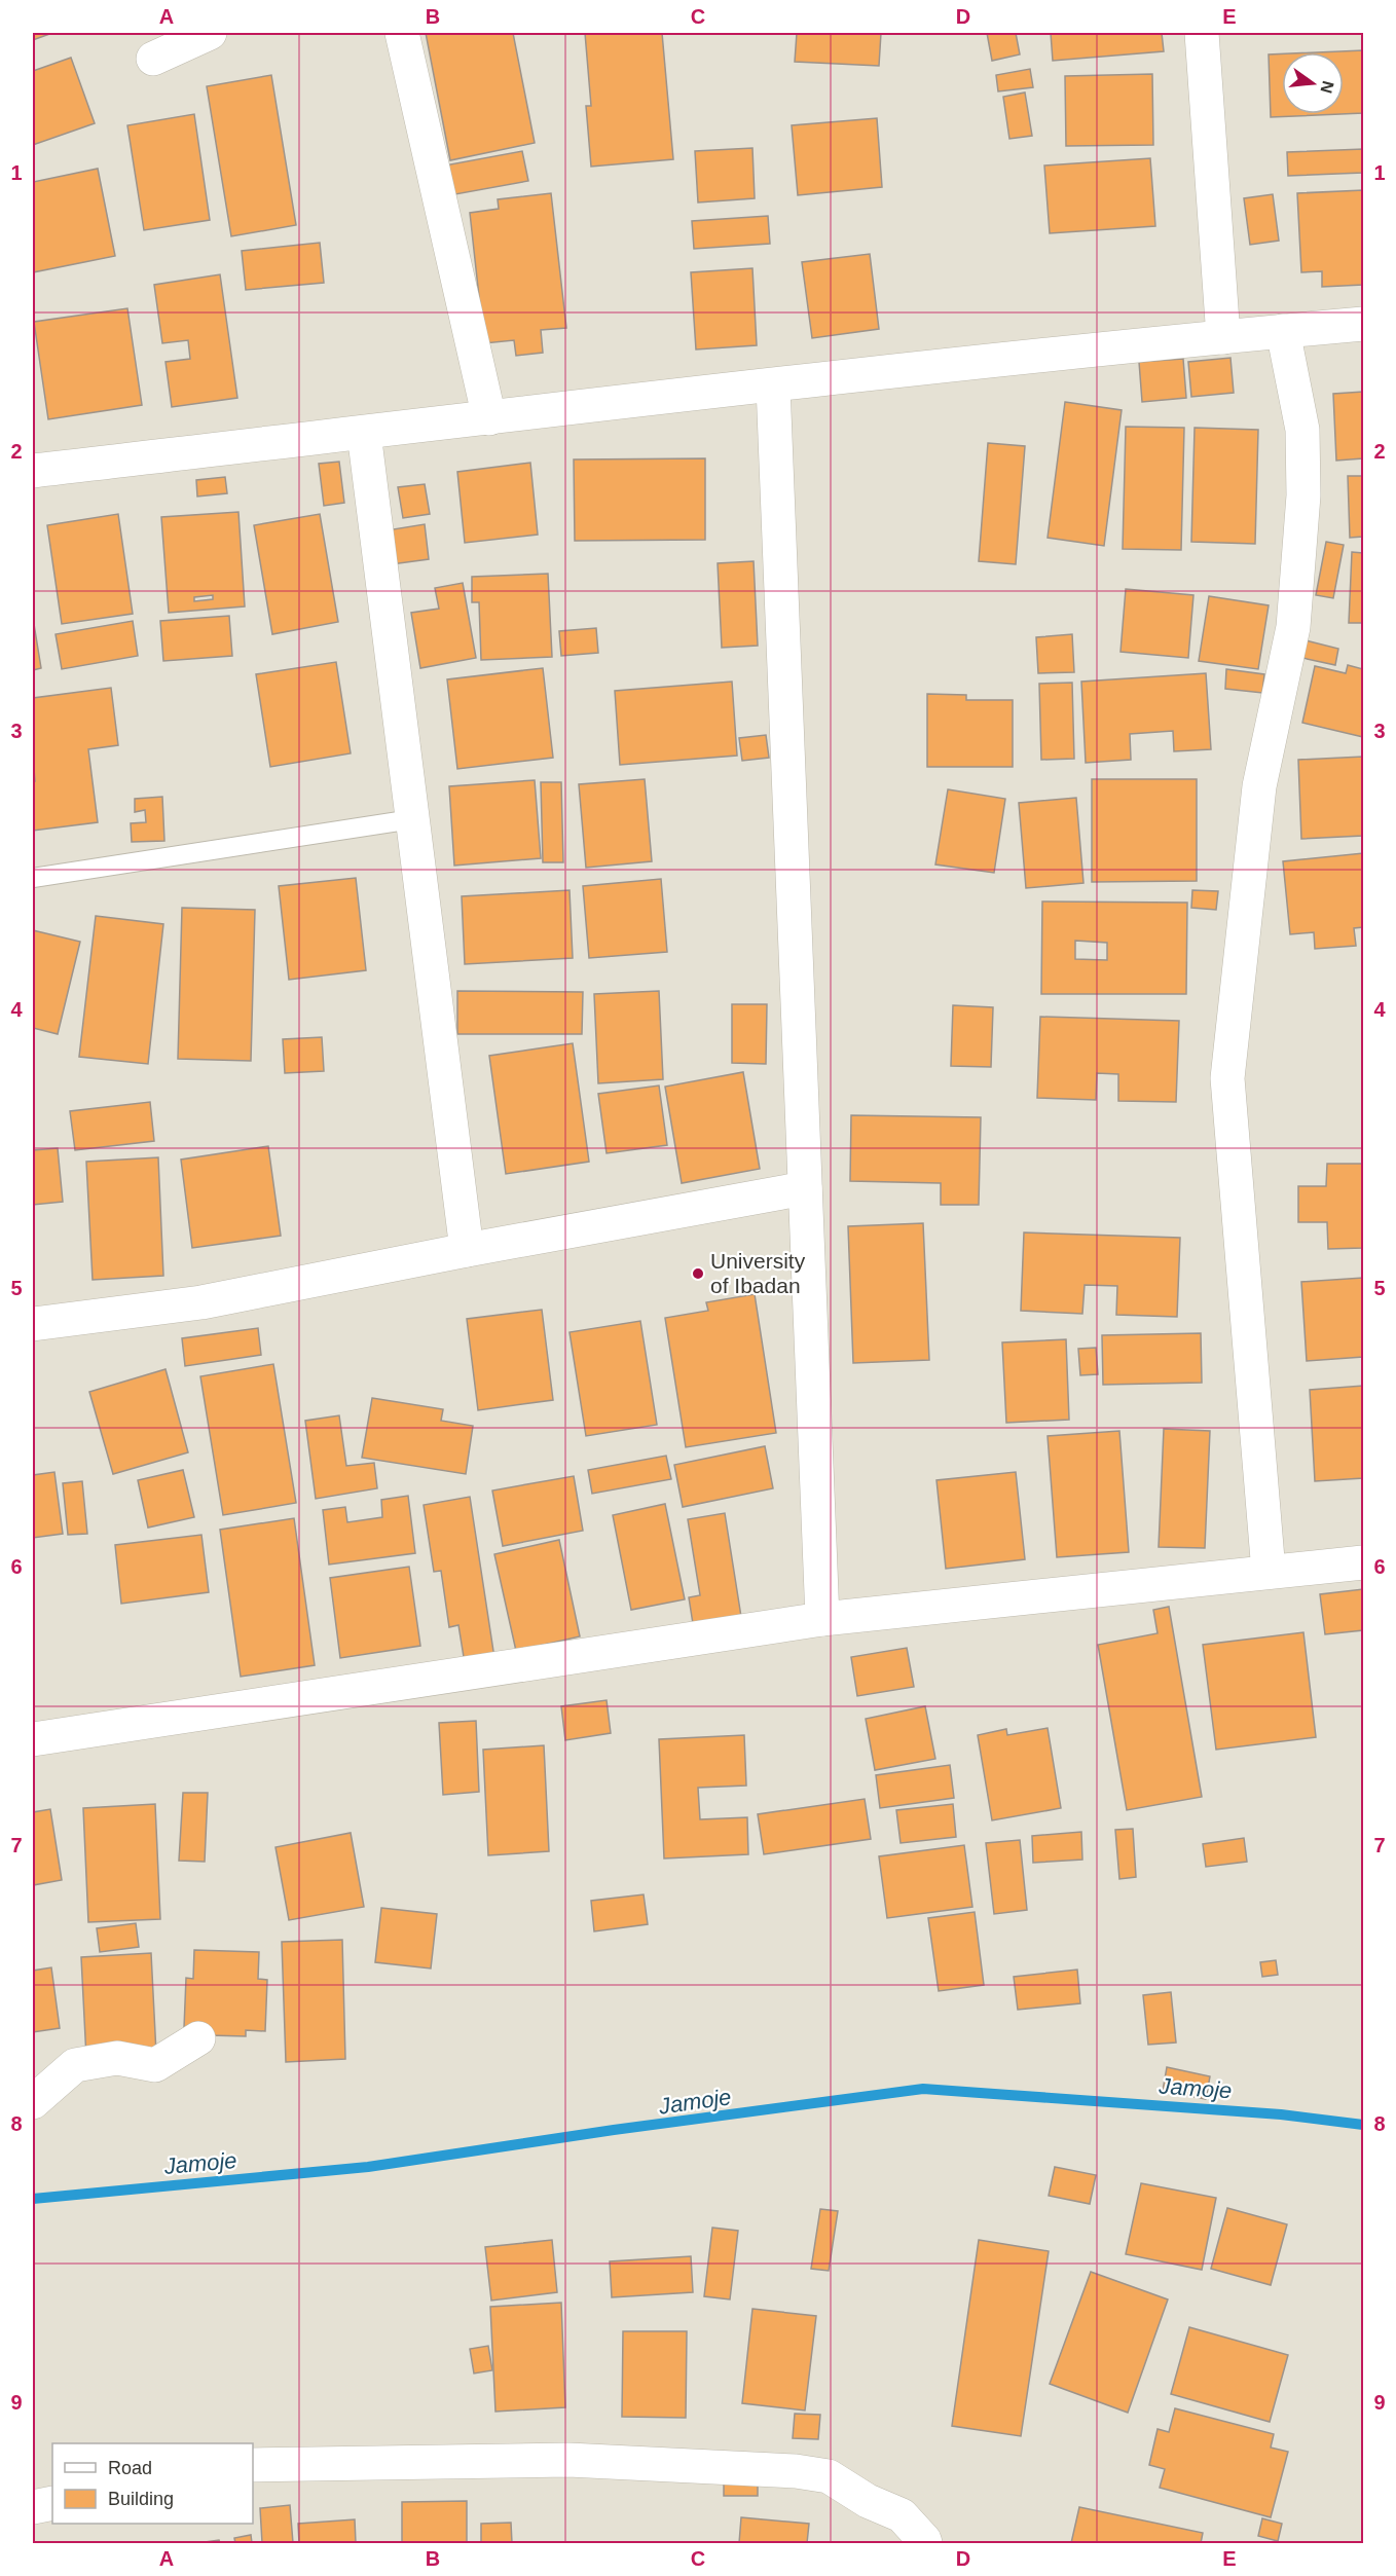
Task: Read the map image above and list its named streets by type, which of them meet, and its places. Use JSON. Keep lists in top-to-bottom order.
{
  "water": ["Jamoje"],
  "places": ["University of Ibadan"],
  "legend": ["Road", "Building"],
  "north": "right",
  "grid": {
    "columns": [
      "A",
      "B",
      "C",
      "D",
      "E"
    ],
    "rows": [
      "1",
      "2",
      "3",
      "4",
      "5",
      "6",
      "7",
      "8",
      "9"
    ]
  }
}
